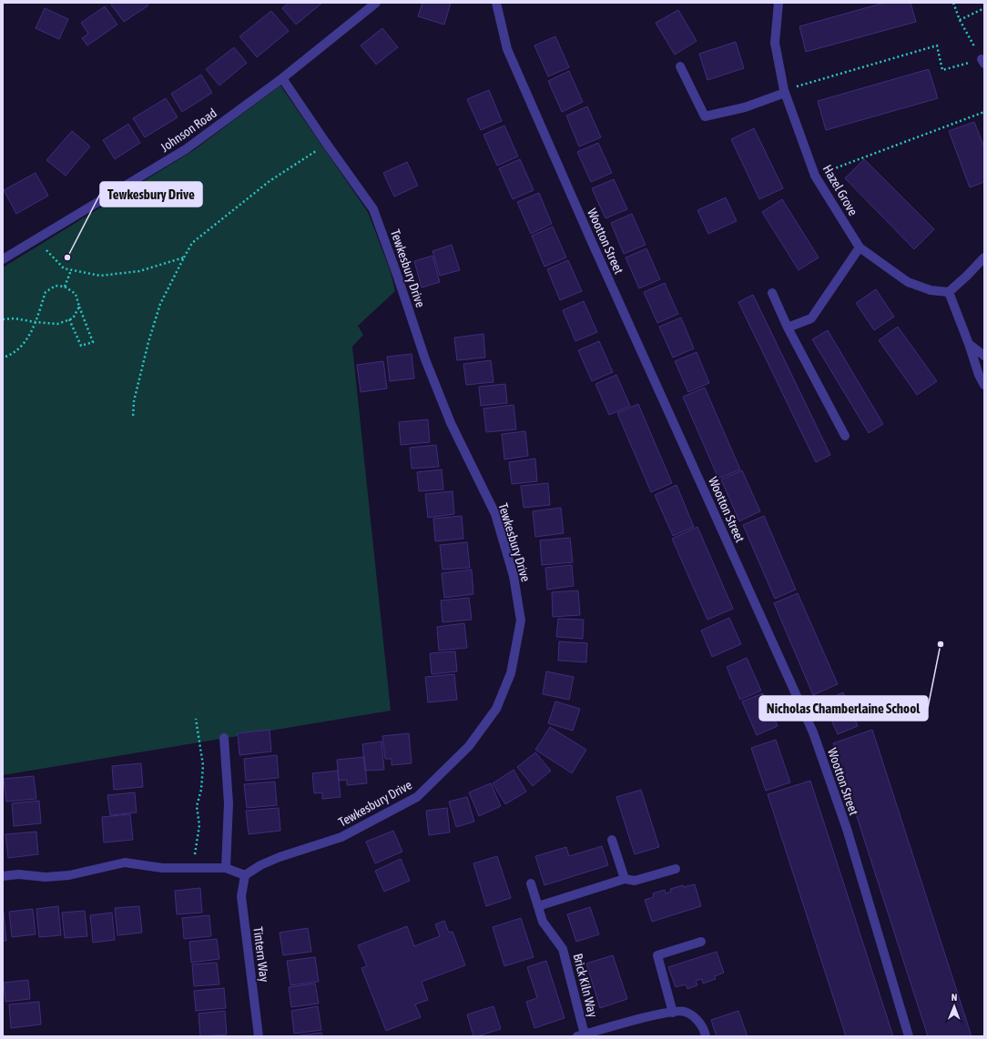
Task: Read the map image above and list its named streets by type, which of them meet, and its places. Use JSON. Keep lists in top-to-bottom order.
{
  "streets": {
    "street": [
      "Johnson Road",
      "Hazel Grove",
      "Wootton Street",
      "Tewkesbury Drive",
      "Tintern Way",
      "Brick Kiln Way"
    ]
  },
  "crossings": [
    ["Johnson Road", "Tewkesbury Drive"],
    ["Tewkesbury Drive", "Tintern Way"]
  ],
  "places": ["Tewkesbury Drive", "Nicholas Chamberlaine School"],
  "north": "top"
}
